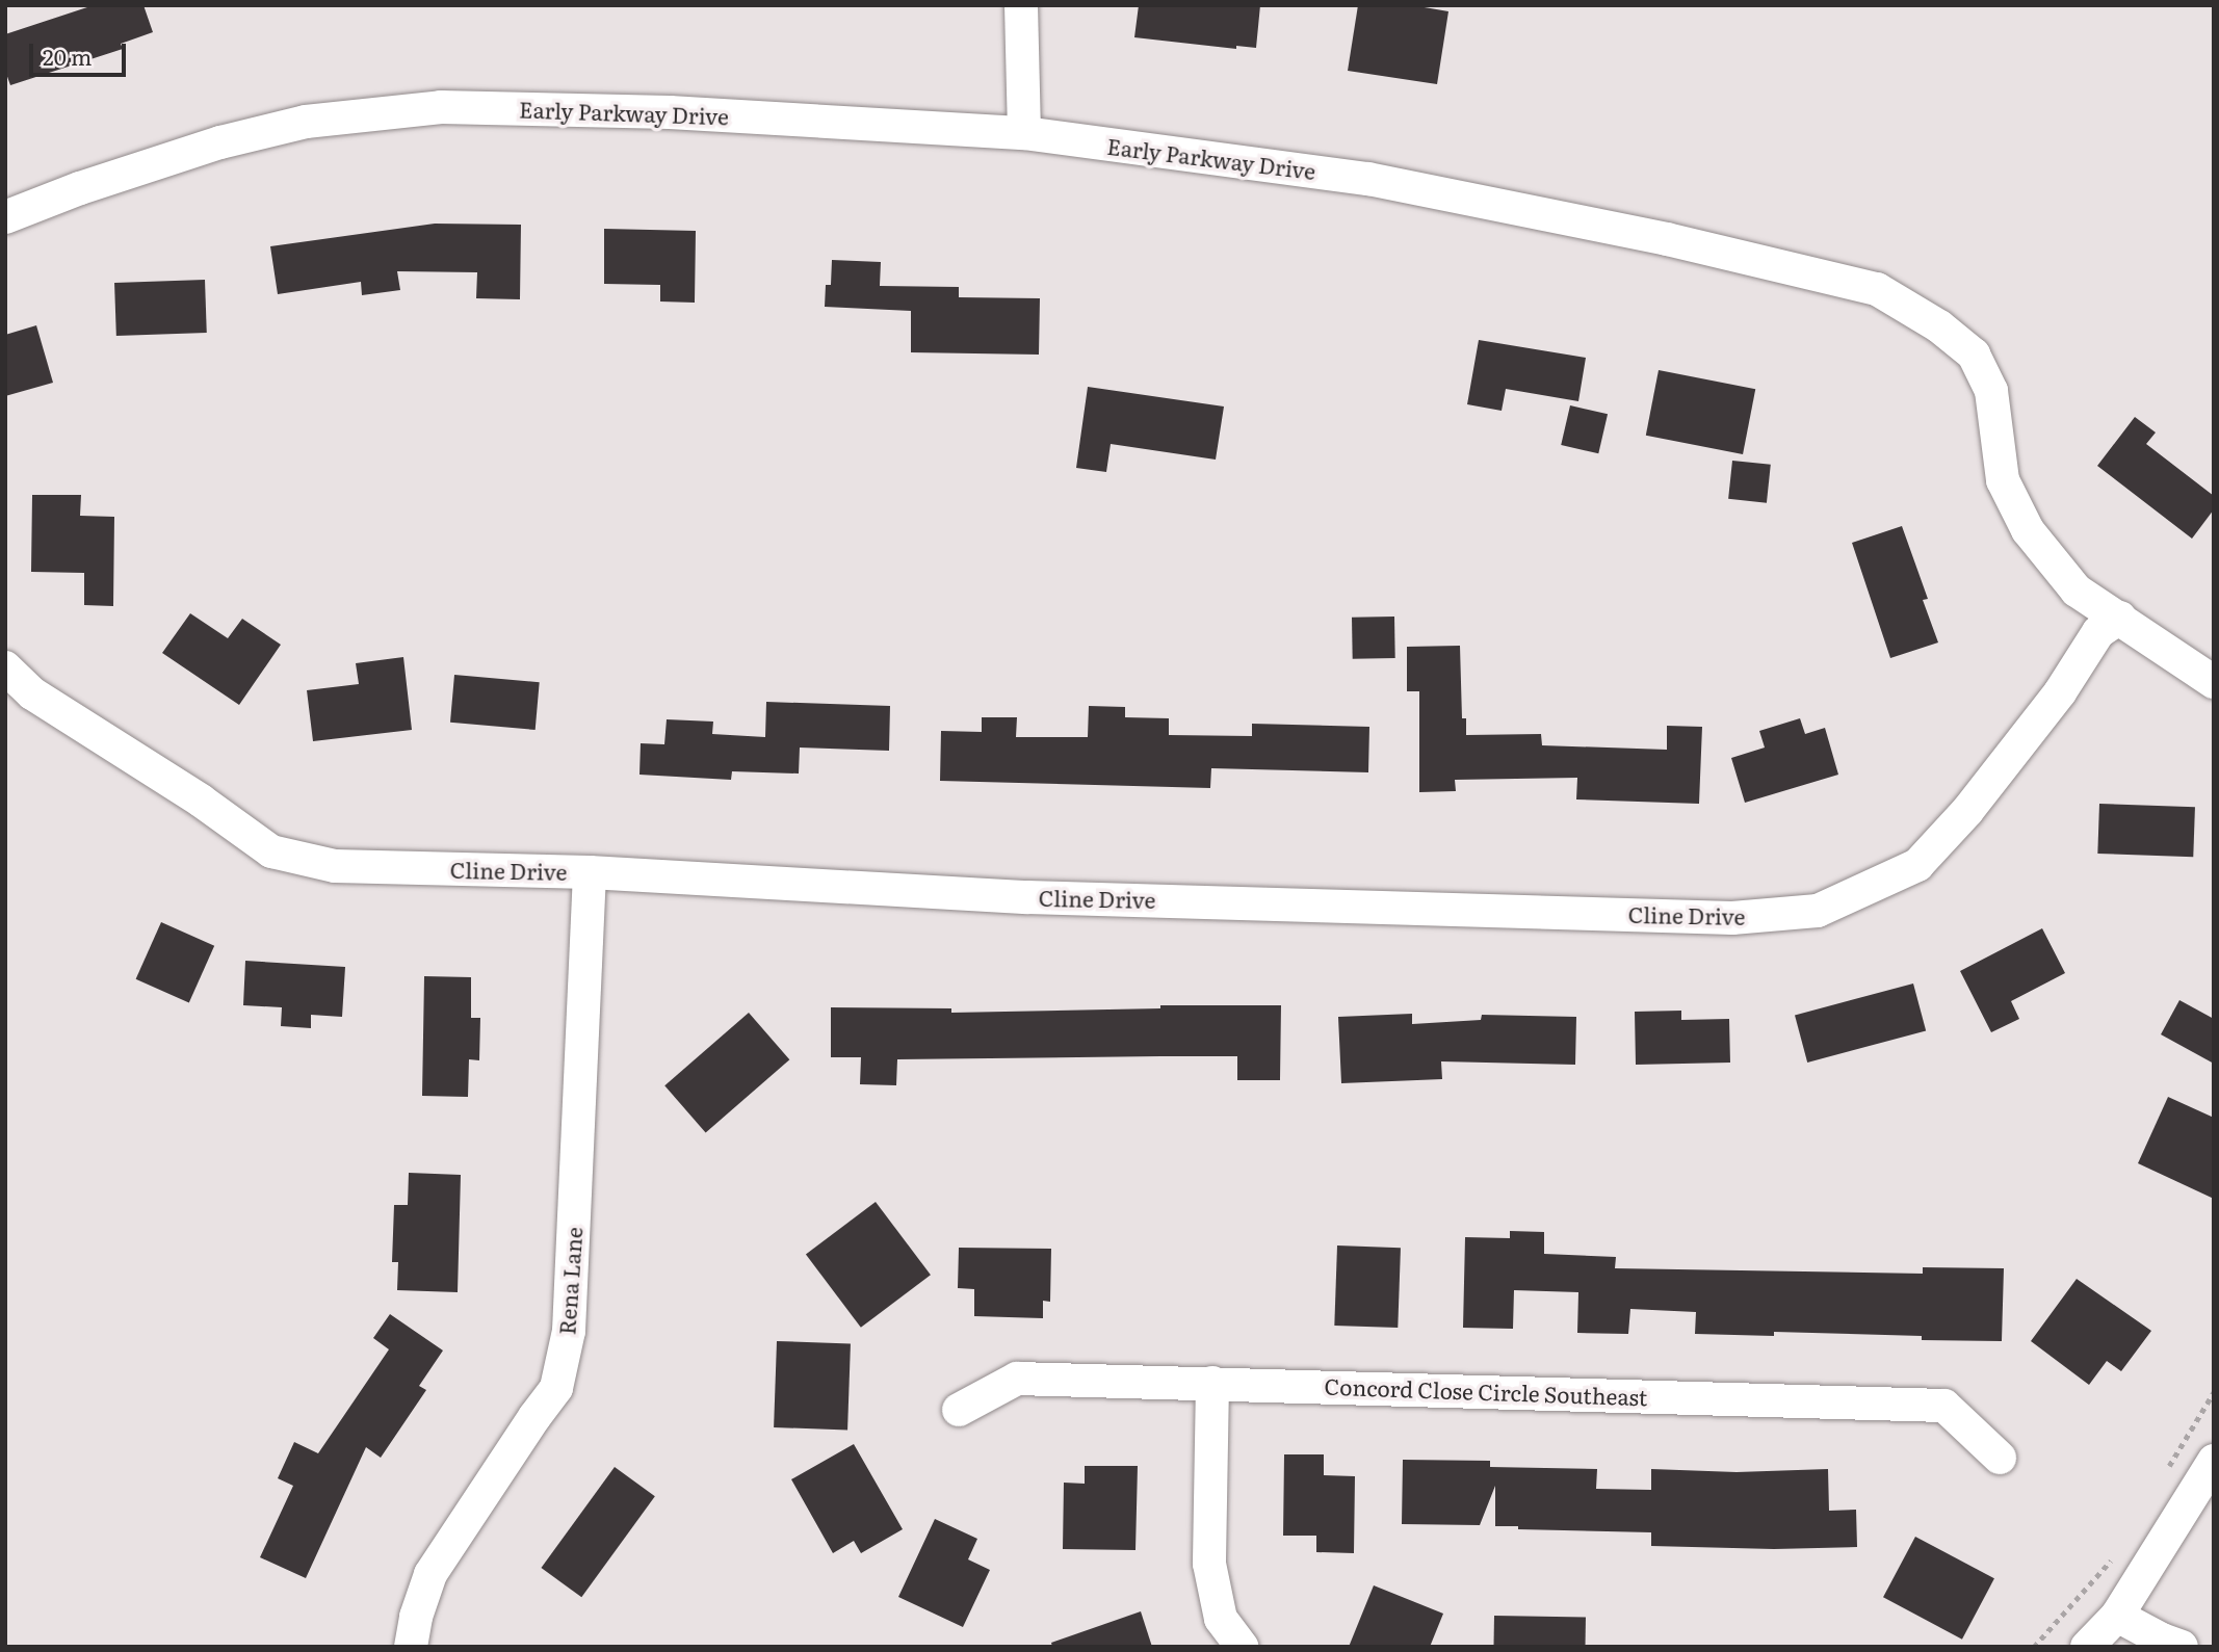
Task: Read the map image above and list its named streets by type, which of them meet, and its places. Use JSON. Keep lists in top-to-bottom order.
{
  "streets": {
    "street": [
      "Early Parkway Drive",
      "Cline Drive",
      "Rena Lane",
      "Concord Close Circle Southeast"
    ]
  },
  "crossings": [
    ["Early Parkway Drive", "Cline Drive"],
    ["Cline Drive", "Rena Lane"]
  ],
  "scale_bar": "20 m"
}
